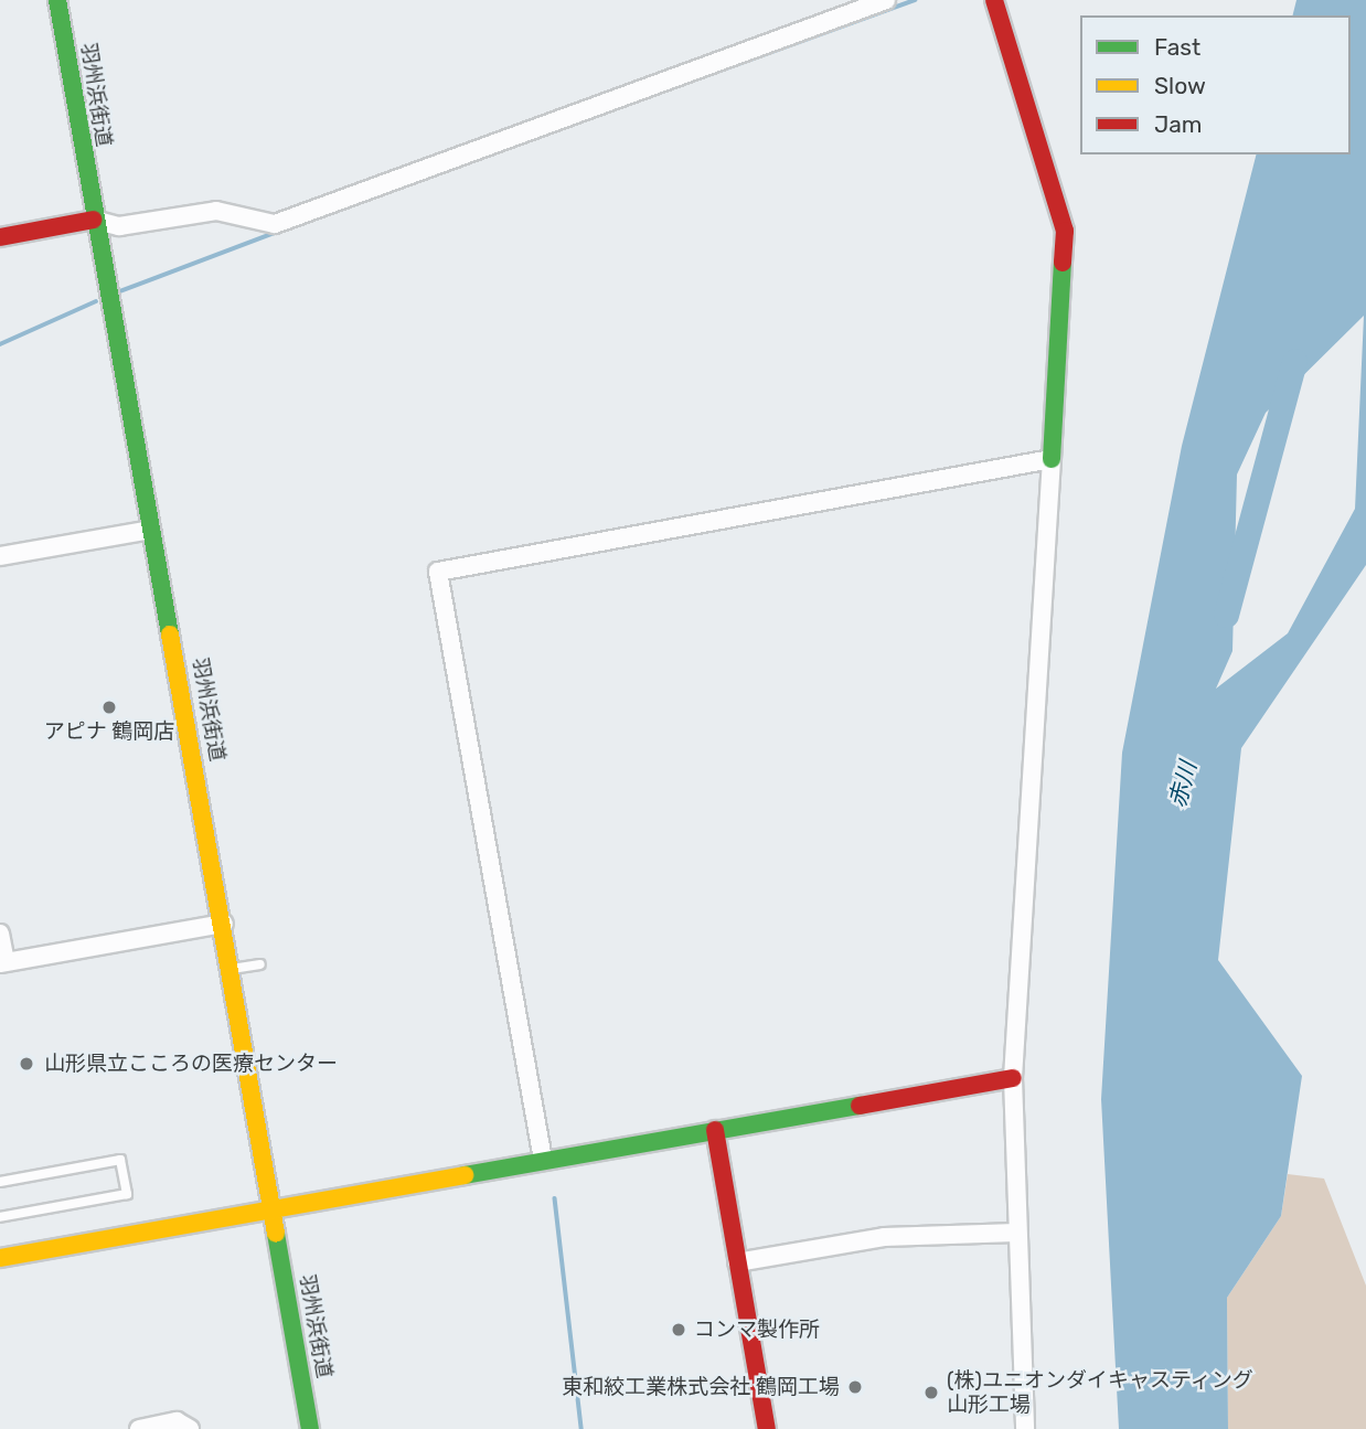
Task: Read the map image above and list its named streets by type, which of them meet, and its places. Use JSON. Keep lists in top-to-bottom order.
{
  "streets": {
    "street": ["羽州浜街道"]
  },
  "water": ["赤川"],
  "places": [
    "アピナ 鶴岡店",
    "山形県立こころの医療センター",
    "コンマ製作所",
    "東和絞工業株式会社 鶴岡工場",
    "(株)ユニオンダイキャスティング 山形工場"
  ],
  "legend": ["Fast", "Slow", "Jam"]
}
